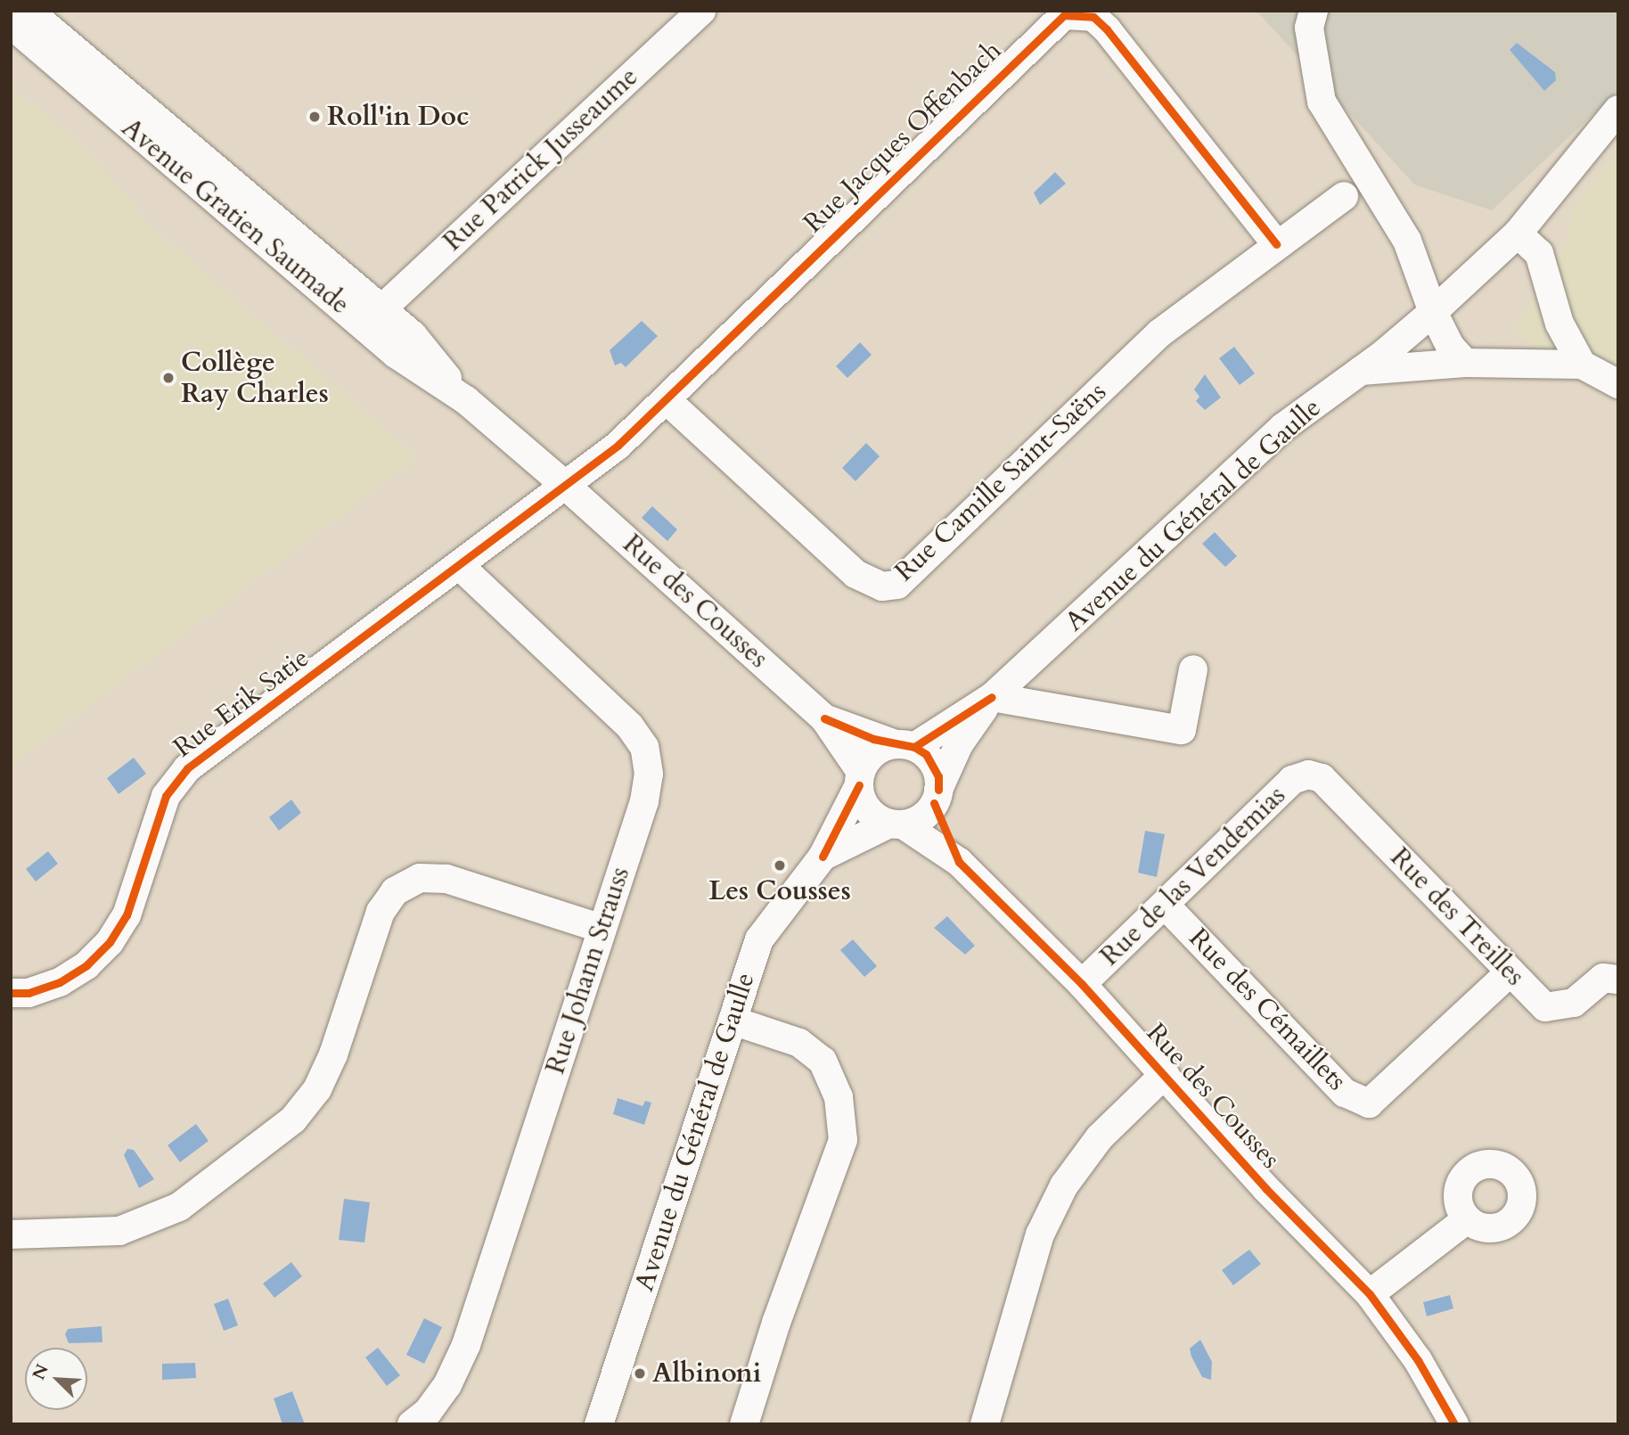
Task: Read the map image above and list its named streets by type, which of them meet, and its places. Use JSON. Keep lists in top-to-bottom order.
{
  "streets": {
    "street": [
      "Rue Jacques Offenbach",
      "Rue Patrick Jusseaume",
      "Avenue Gratien Saumade",
      "Rue Camille Saint-Saëns",
      "Avenue du Général de Gaulle",
      "Rue des Cousses",
      "Rue Erik Satie",
      "Rue de las Vendemias",
      "Rue des Treilles",
      "Rue Johann Strauss",
      "Rue des Cémaillets"
    ]
  },
  "crossings": [
    ["Rue Jacques Offenbach", "Avenue Gratien Saumade"],
    ["Rue Jacques Offenbach", "Rue Camille Saint-Saëns"],
    ["Rue Jacques Offenbach", "Rue des Cousses"],
    ["Rue Jacques Offenbach", "Rue Erik Satie"],
    ["Rue Patrick Jusseaume", "Avenue Gratien Saumade"],
    ["Avenue Gratien Saumade", "Rue des Cousses"],
    ["Avenue Gratien Saumade", "Rue Erik Satie"],
    ["Avenue du Général de Gaulle", "Rue des Cousses"],
    ["Rue des Cousses", "Rue Erik Satie"],
    ["Rue des Cousses", "Rue de las Vendemias"],
    ["Rue Erik Satie", "Rue Johann Strauss"],
    ["Rue de las Vendemias", "Rue des Treilles"],
    ["Rue de las Vendemias", "Rue des Cémaillets"],
    ["Rue des Treilles", "Rue des Cémaillets"]
  ],
  "places": [
    "Roll'in Doc",
    "Collège Ray Charles",
    "Les Cousses",
    "Albinoni"
  ],
  "north": "top left"
}
